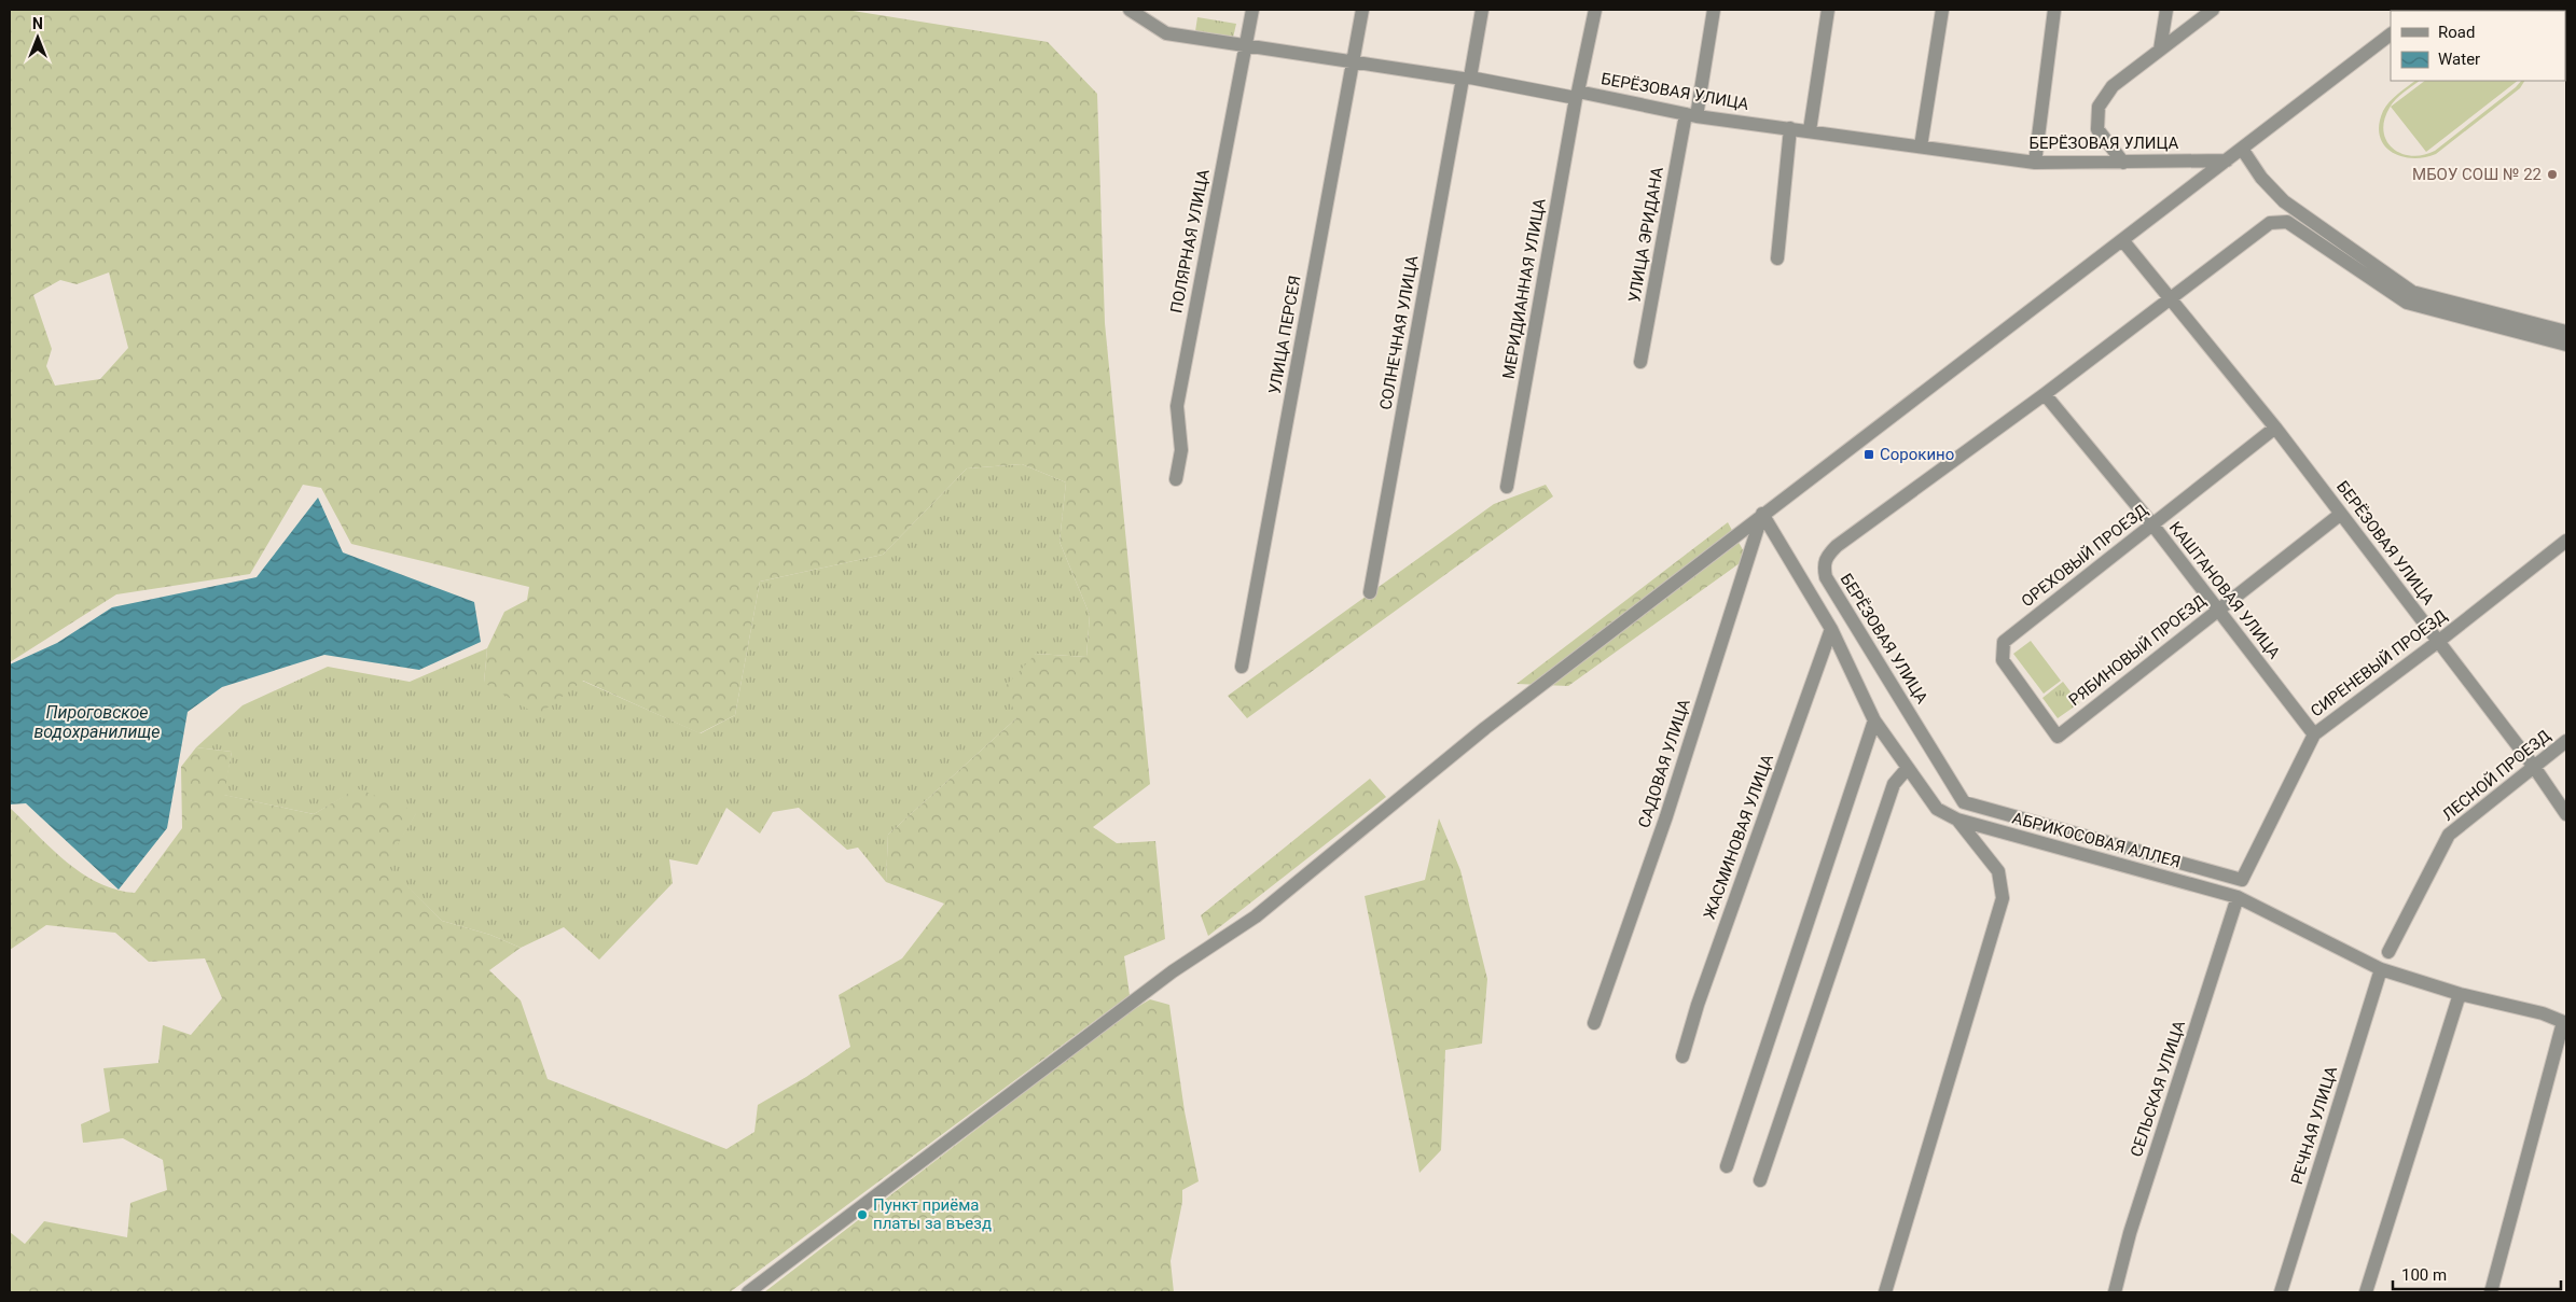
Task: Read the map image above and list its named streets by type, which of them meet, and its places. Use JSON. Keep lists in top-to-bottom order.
{
  "streets": {
    "street": [
      "БЕРЁЗОВАЯ УЛИЦА",
      "УЛИЦА ЭРИДАНА",
      "ПОЛЯРНАЯ УЛИЦА",
      "МЕРИДИАННАЯ УЛИЦА",
      "СОЛНЕЧНАЯ УЛИЦА",
      "УЛИЦА ПЕРСЕЯ",
      "ОРЕХОВЫЙ ПРОЕЗД",
      "КАШТАНОВАЯ УЛИЦА",
      "РЯБИНОВЫЙ ПРОЕЗД",
      "СИРЕНЕВЫЙ ПРОЕЗД",
      "САДОВАЯ УЛИЦА",
      "ЛЕСНОЙ ПРОЕЗД",
      "ЖАСМИНОВАЯ УЛИЦА",
      "АБРИКОСОВАЯ АЛЛЕЯ",
      "СЕЛЬСКАЯ УЛИЦА",
      "РЕЧНАЯ УЛИЦА"
    ]
  },
  "crossings": [
    ["БЕРЁЗОВАЯ УЛИЦА", "УЛИЦА ЭРИДАНА"],
    ["БЕРЁЗОВАЯ УЛИЦА", "ПОЛЯРНАЯ УЛИЦА"],
    ["БЕРЁЗОВАЯ УЛИЦА", "МЕРИДИАННАЯ УЛИЦА"],
    ["БЕРЁЗОВАЯ УЛИЦА", "СОЛНЕЧНАЯ УЛИЦА"],
    ["БЕРЁЗОВАЯ УЛИЦА", "УЛИЦА ПЕРСЕЯ"],
    ["БЕРЁЗОВАЯ УЛИЦА", "ОРЕХОВЫЙ ПРОЕЗД"],
    ["БЕРЁЗОВАЯ УЛИЦА", "КАШТАНОВАЯ УЛИЦА"],
    ["БЕРЁЗОВАЯ УЛИЦА", "РЯБИНОВЫЙ ПРОЕЗД"],
    ["БЕРЁЗОВАЯ УЛИЦА", "СИРЕНЕВЫЙ ПРОЕЗД"],
    ["БЕРЁЗОВАЯ УЛИЦА", "ЛЕСНОЙ ПРОЕЗД"],
    ["ОРЕХОВЫЙ ПРОЕЗД", "КАШТАНОВАЯ УЛИЦА"],
    ["ОРЕХОВЫЙ ПРОЕЗД", "РЯБИНОВЫЙ ПРОЕЗД"],
    ["КАШТАНОВАЯ УЛИЦА", "РЯБИНОВЫЙ ПРОЕЗД"],
    ["КАШТАНОВАЯ УЛИЦА", "СИРЕНЕВЫЙ ПРОЕЗД"],
    ["САДОВАЯ УЛИЦА", "АБРИКОСОВАЯ АЛЛЕЯ"],
    ["ЖАСМИНОВАЯ УЛИЦА", "АБРИКОСОВАЯ АЛЛЕЯ"],
    ["АБРИКОСОВАЯ АЛЛЕЯ", "СЕЛЬСКАЯ УЛИЦА"],
    ["АБРИКОСОВАЯ АЛЛЕЯ", "РЕЧНАЯ УЛИЦА"]
  ],
  "water": ["Пироговское водохранилище"],
  "places": {
    "other": ["МБОУ СОШ № 22", "Пункт приёма платы за въезд"],
    "transit": ["Сорокино"]
  },
  "legend": ["Road", "Water"],
  "scale_bar": "100 m",
  "north": "top"
}
